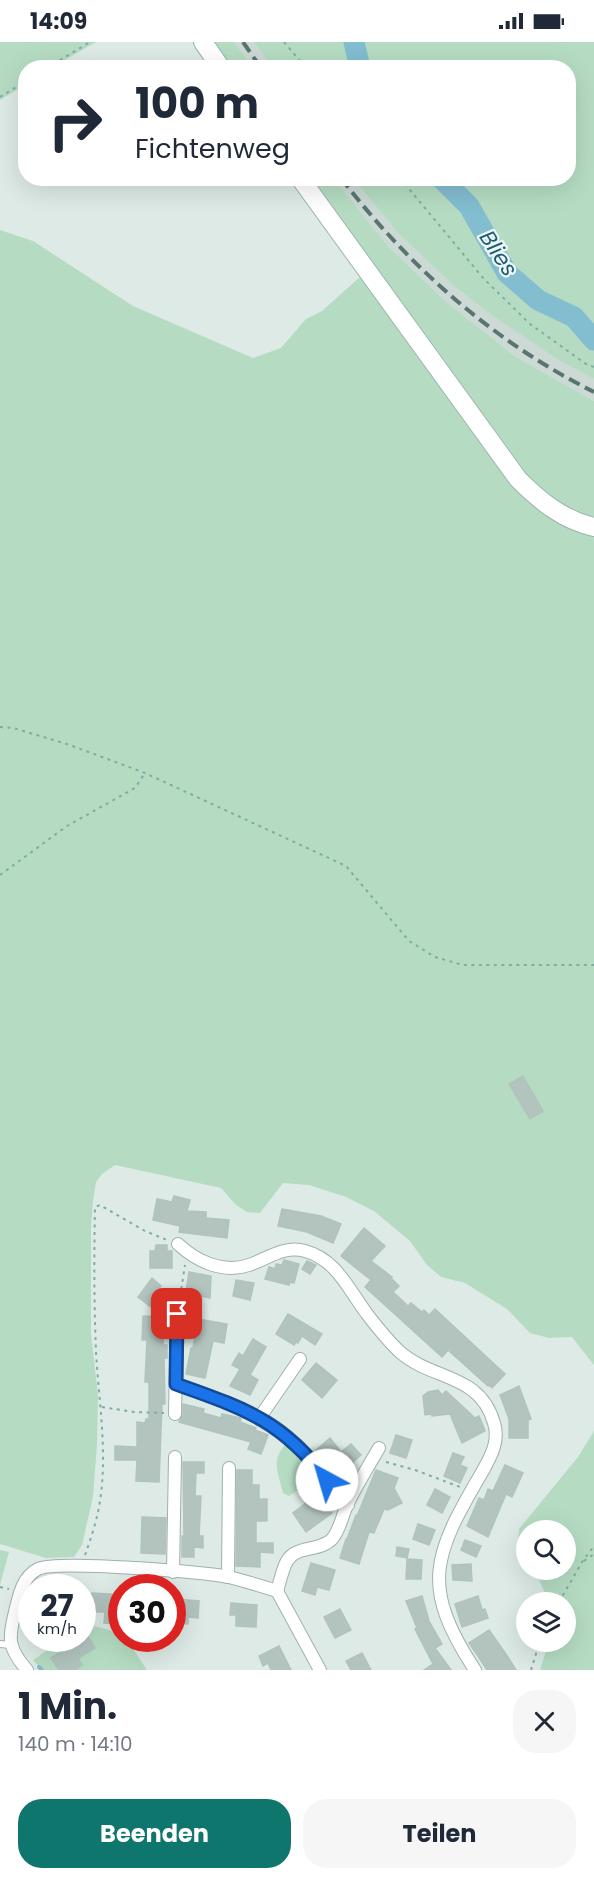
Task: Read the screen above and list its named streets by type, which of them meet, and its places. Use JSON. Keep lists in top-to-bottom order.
{
  "water": ["Blies"],
  "page": {
    "status": "14:09",
    "turn": ["100 m", "Fichtenweg"],
    "speed": "27 km/h",
    "limit": "30",
    "heading": ["1 Min.", "140 m · 14:10"],
    "buttons": ["Beenden", "Teilen"]
  }
}
